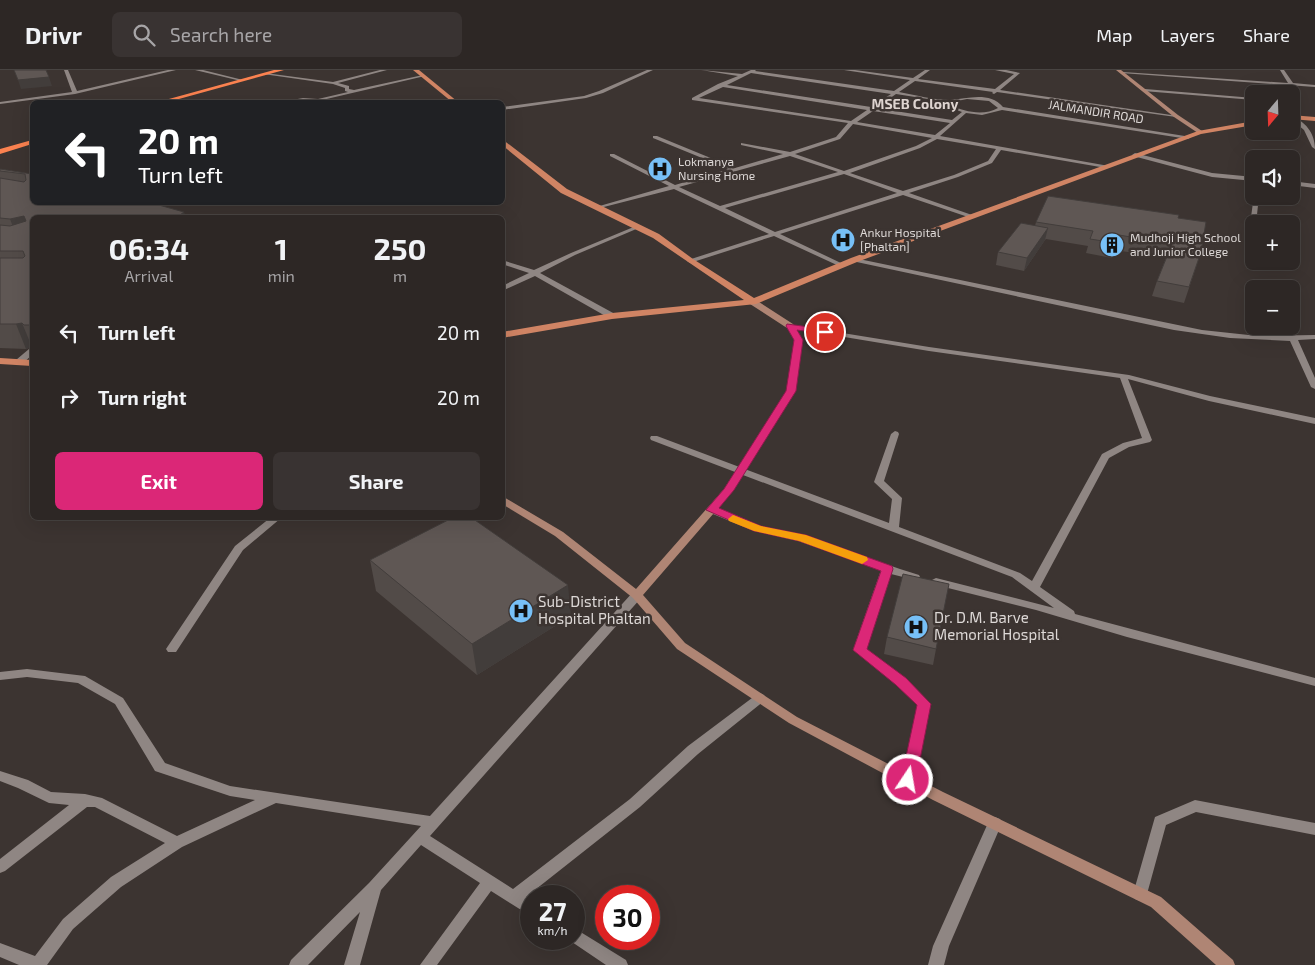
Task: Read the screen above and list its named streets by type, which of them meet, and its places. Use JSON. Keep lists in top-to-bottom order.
{
  "streets": {
    "street": ["JALMANDIR ROAD"]
  },
  "districts": ["MSEB Colony"],
  "places": {
    "hospital": [
      "Lokmanya Nursing Home",
      "Ankur Hospital [Phaltan]",
      "Sub-District Hospital Phaltan",
      "Dr. D.M. Barve Memorial Hospital"
    ],
    "building": ["Mudhoji High School and Junior College"]
  },
  "north": "bottom",
  "page": {
    "header": "Drivr",
    "search": "Search here",
    "nav": ["Map", "Layers", "Share"],
    "map_buttons": ["+", "−"],
    "turn": ["20 m", "Turn left"],
    "eta": [
      "06:34",
      "Arrival",
      "1",
      "min",
      "250",
      "m"
    ],
    "list": [
      {
        "name": "Turn left",
        "value": "20 m"
      },
      {
        "name": "Turn right",
        "value": "20 m"
      }
    ],
    "buttons": ["Exit", "Share"],
    "speed": "27 km/h",
    "limit": "30"
  }
}
